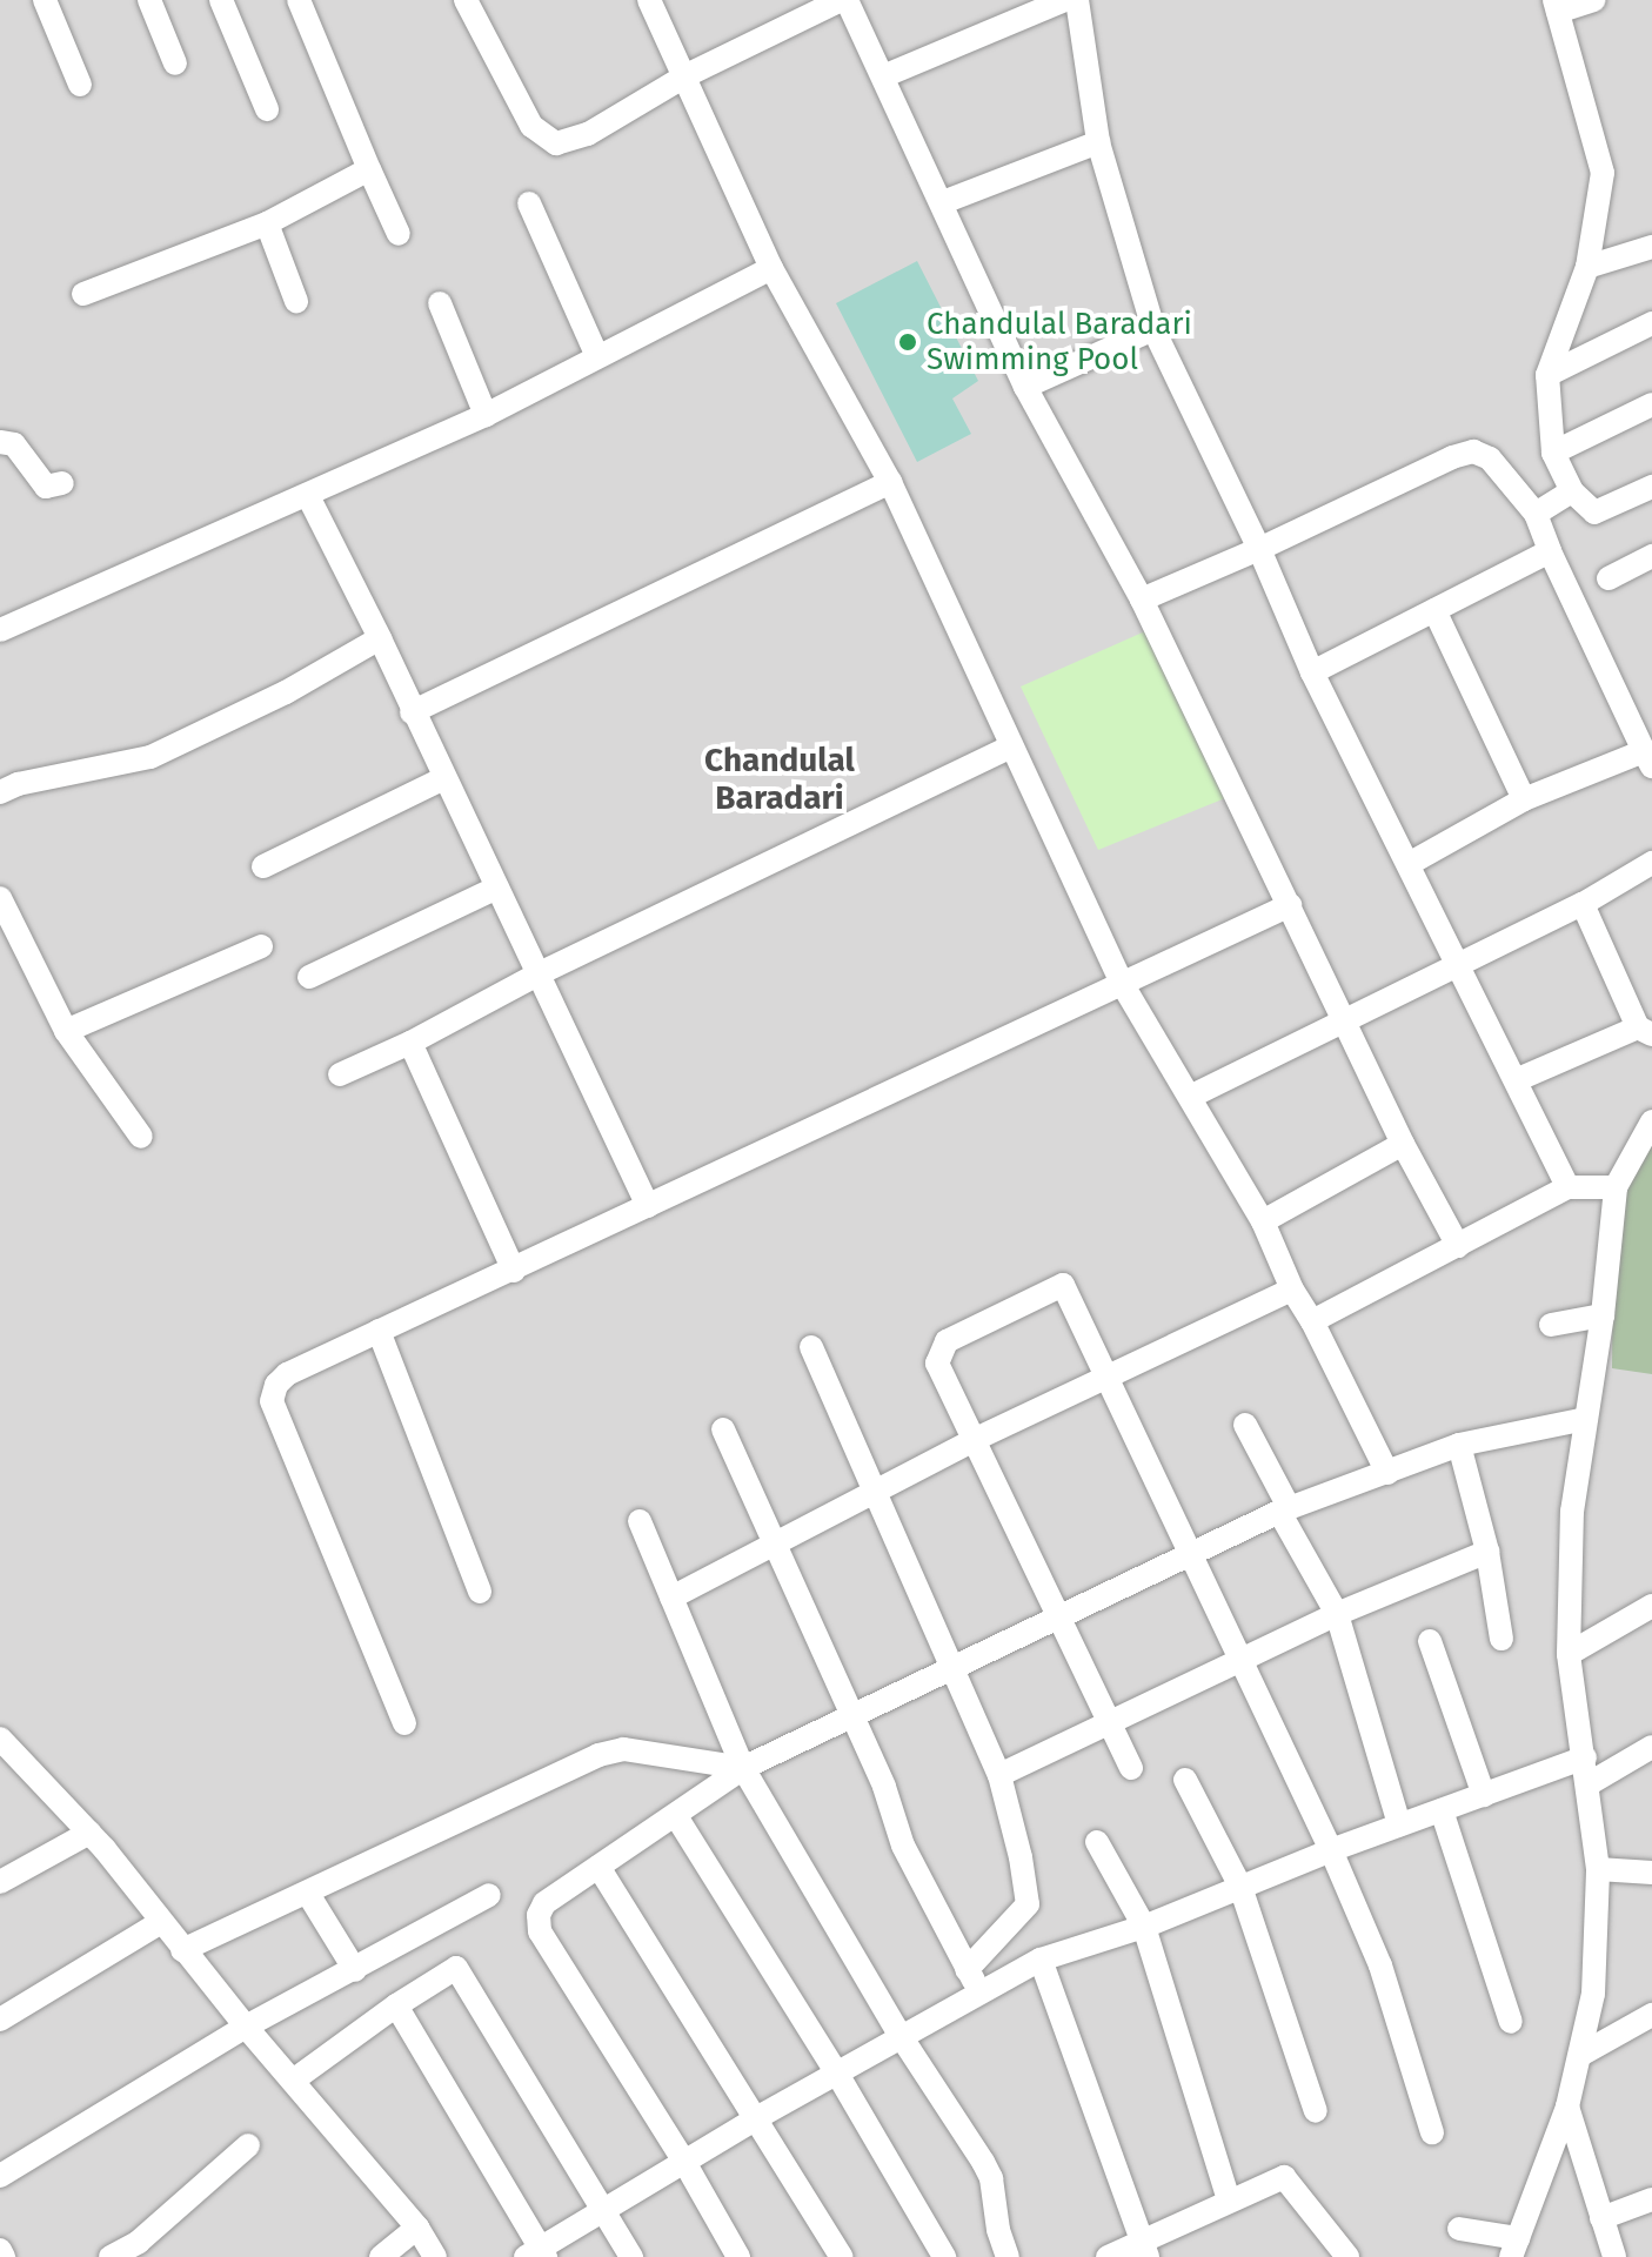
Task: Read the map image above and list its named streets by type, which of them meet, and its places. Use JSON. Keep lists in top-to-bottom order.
{
  "districts": ["Chandulal Baradari"],
  "places": ["Chandulal Baradari Swimming Pool"]
}
